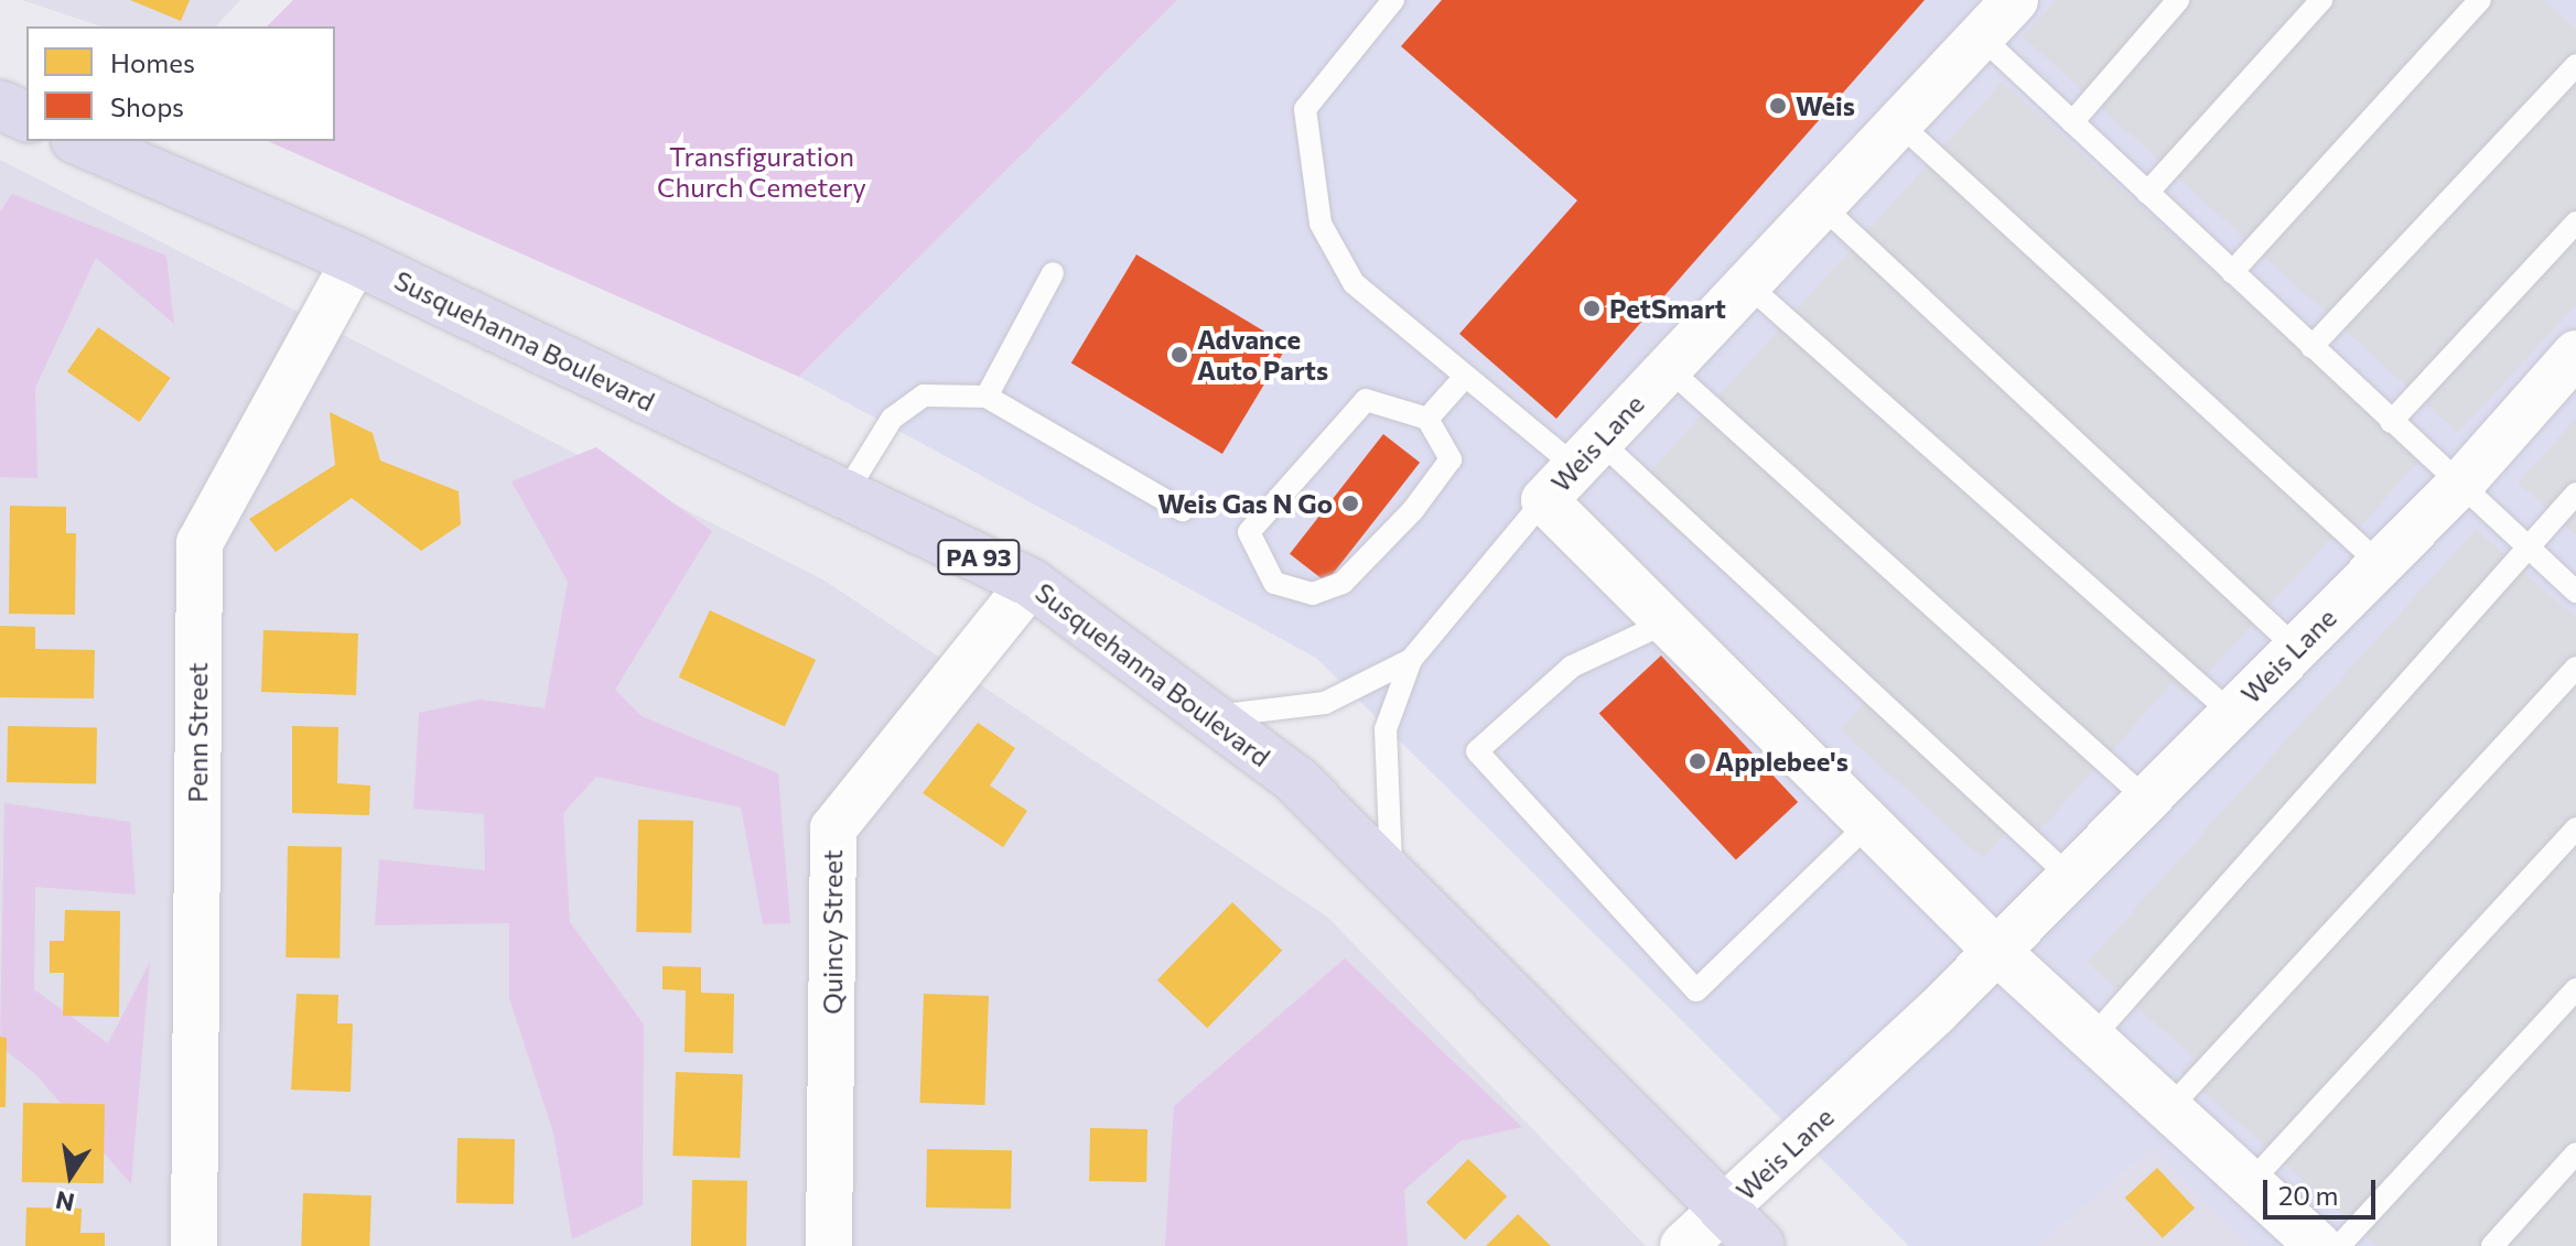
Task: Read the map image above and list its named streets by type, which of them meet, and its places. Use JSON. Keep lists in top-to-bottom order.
{
  "streets": {
    "highway": ["Susquehanna Boulevard", "PA 93"],
    "street": ["Weis Lane", "Penn Street", "Quincy Street"]
  },
  "crossings": [
    ["Susquehanna Boulevard", "Weis Lane"],
    ["Susquehanna Boulevard", "Penn Street"],
    ["Susquehanna Boulevard", "Quincy Street"]
  ],
  "parks": ["Transfiguration Church Cemetery"],
  "places": [
    "Weis",
    "PetSmart",
    "Advance Auto Parts",
    "Weis Gas N Go",
    "Applebee's"
  ],
  "legend": ["Homes", "Shops"],
  "scale_bar": "20 m",
  "north": "bottom"
}
